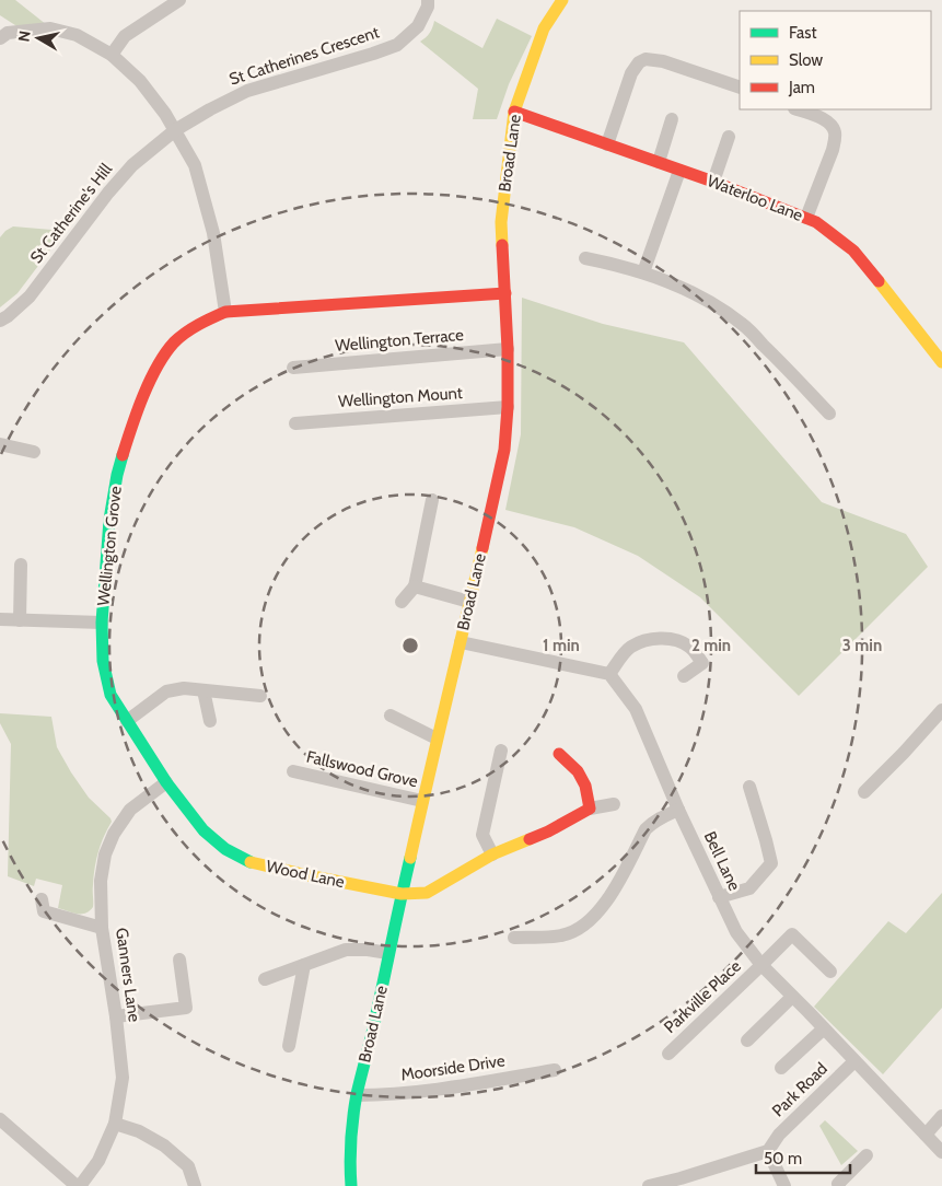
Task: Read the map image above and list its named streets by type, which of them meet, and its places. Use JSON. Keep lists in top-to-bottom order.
{
  "streets": {
    "street": [
      "St Catherines Crescent",
      "Broad Lane",
      "Waterloo Lane",
      "St Catherine's Hill",
      "Wellington Terrace",
      "Wellington Mount",
      "Wellington Grove",
      "Fallswood Grove",
      "Bell Lane",
      "Wood Lane",
      "Ganners Lane",
      "Parkville Place",
      "Moorside Drive",
      "Park Road"
    ]
  },
  "crossings": [
    ["St Catherines Crescent", "St Catherine's Hill"],
    ["Broad Lane", "Waterloo Lane"],
    ["Broad Lane", "Wellington Terrace"],
    ["Broad Lane", "Wellington Mount"],
    ["Broad Lane", "Wellington Grove"],
    ["Broad Lane", "Fallswood Grove"],
    ["Broad Lane", "Wood Lane"],
    ["Broad Lane", "Moorside Drive"],
    ["Wellington Grove", "Wood Lane"],
    ["Wellington Grove", "Ganners Lane"],
    ["Bell Lane", "Parkville Place"],
    ["Bell Lane", "Park Road"]
  ],
  "legend": ["Fast", "Slow", "Jam"],
  "scale_bar": "50 m",
  "north": "left",
  "rings": ["1 min", "2 min", "3 min"]
}
